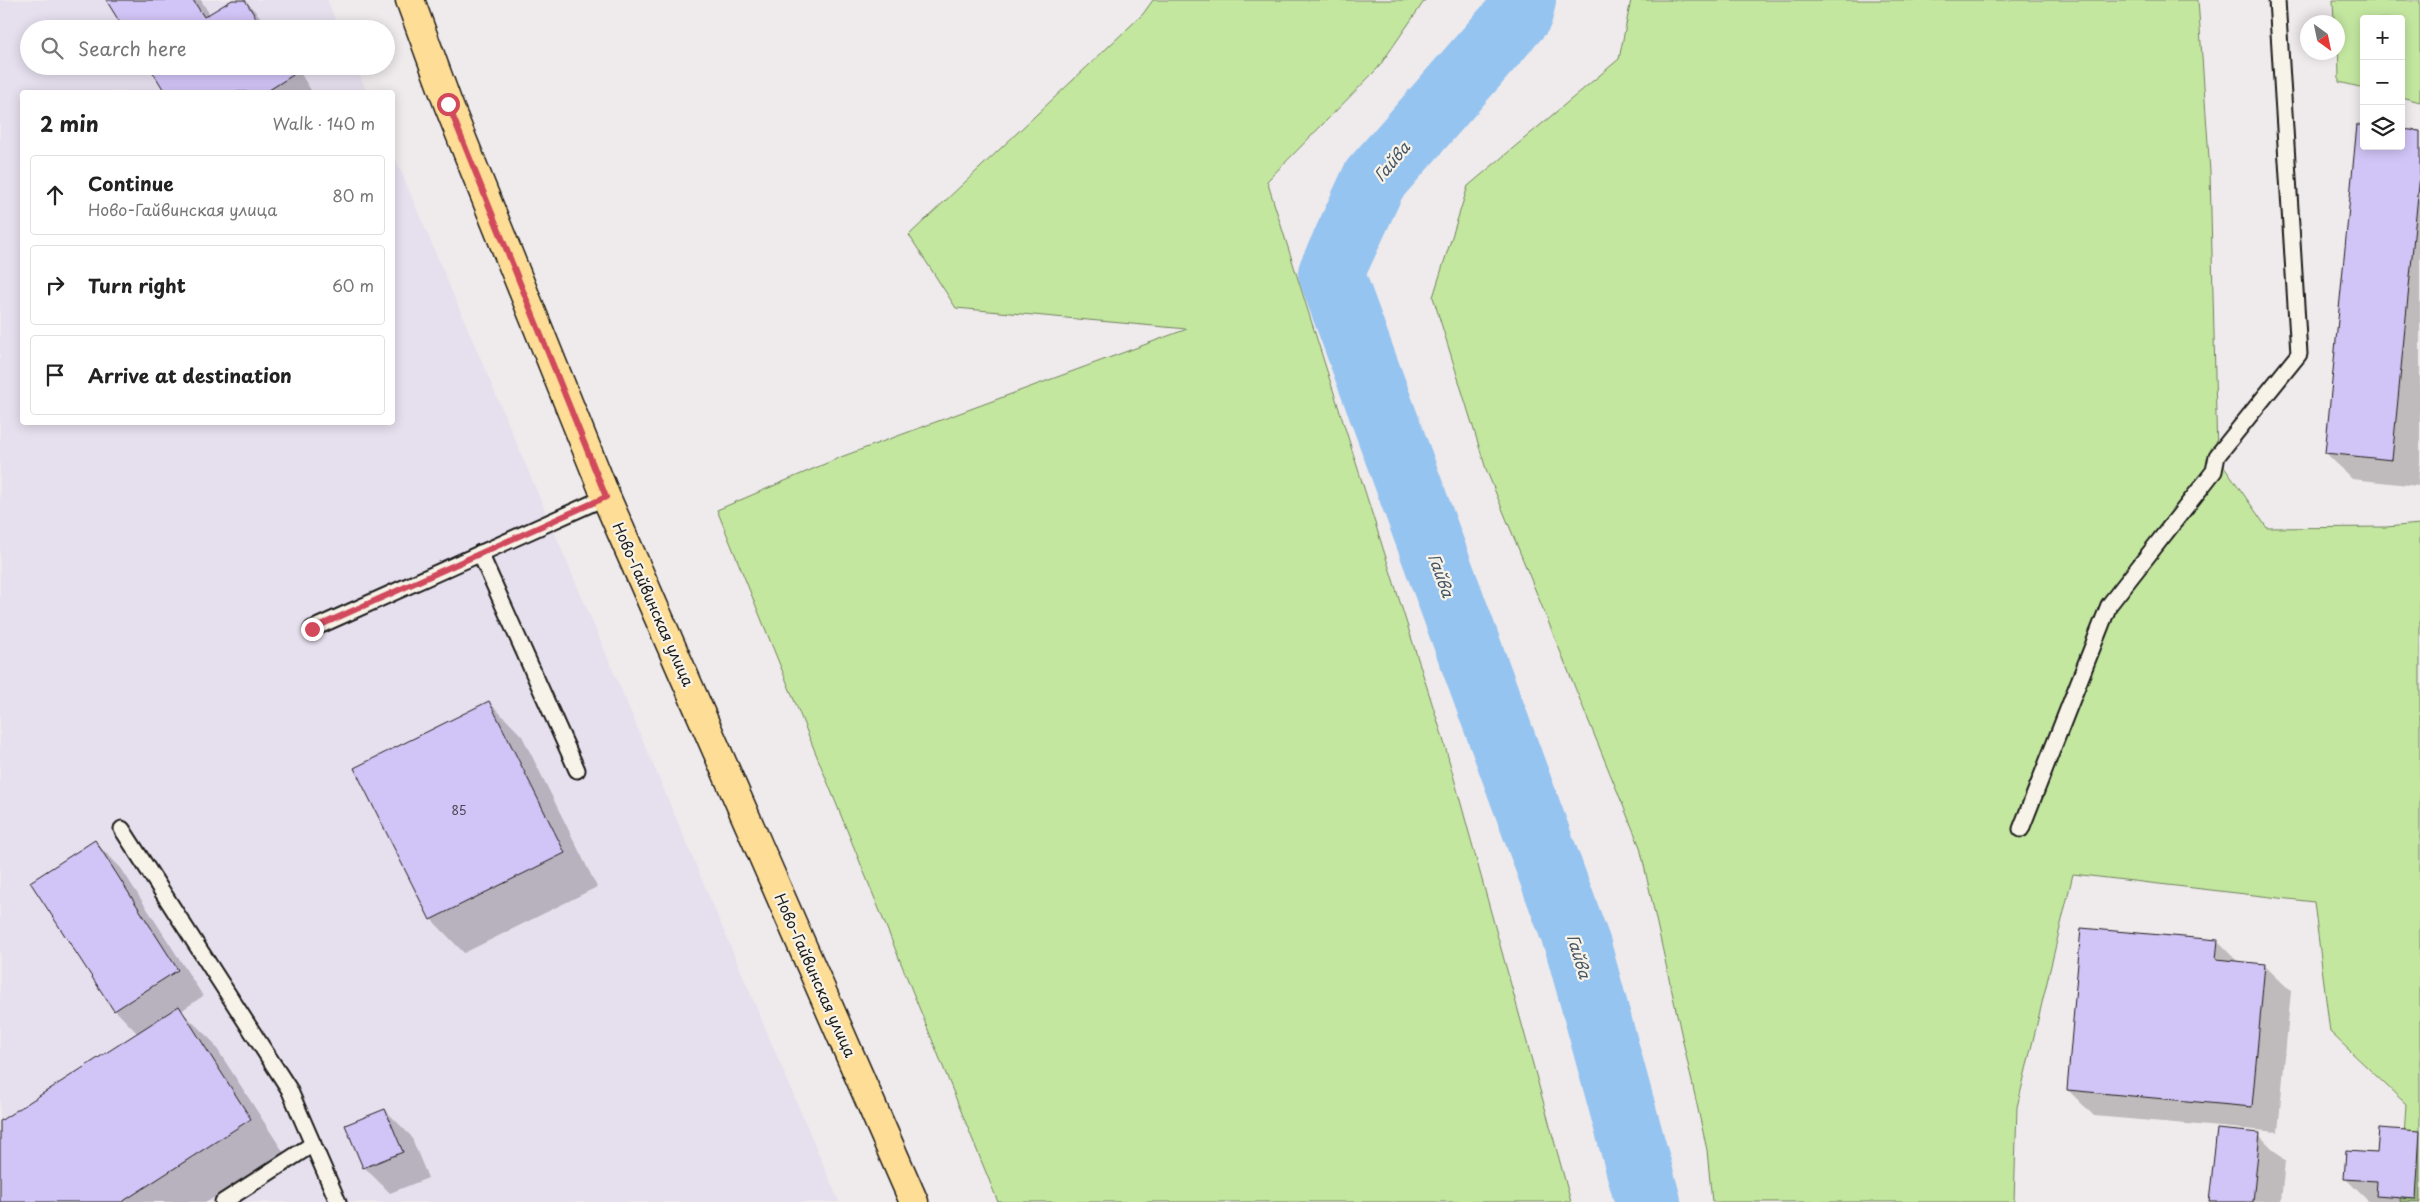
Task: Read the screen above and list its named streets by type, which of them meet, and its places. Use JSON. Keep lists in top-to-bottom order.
{
  "streets": {
    "main road": ["Ново-Гайвинская улица"]
  },
  "water": ["Гайва"],
  "house_numbers": ["85"],
  "north": "bottom right",
  "page": {
    "map_buttons": ["+", "−"],
    "search": "Search here",
    "heading": ["2 min", "Walk · 140 m"],
    "list": [
      ["Continue", "Ново-Гайвинская улица", "80 m"],
      ["Turn right", "60 m"],
      "Arrive at destination"
    ]
  }
}
